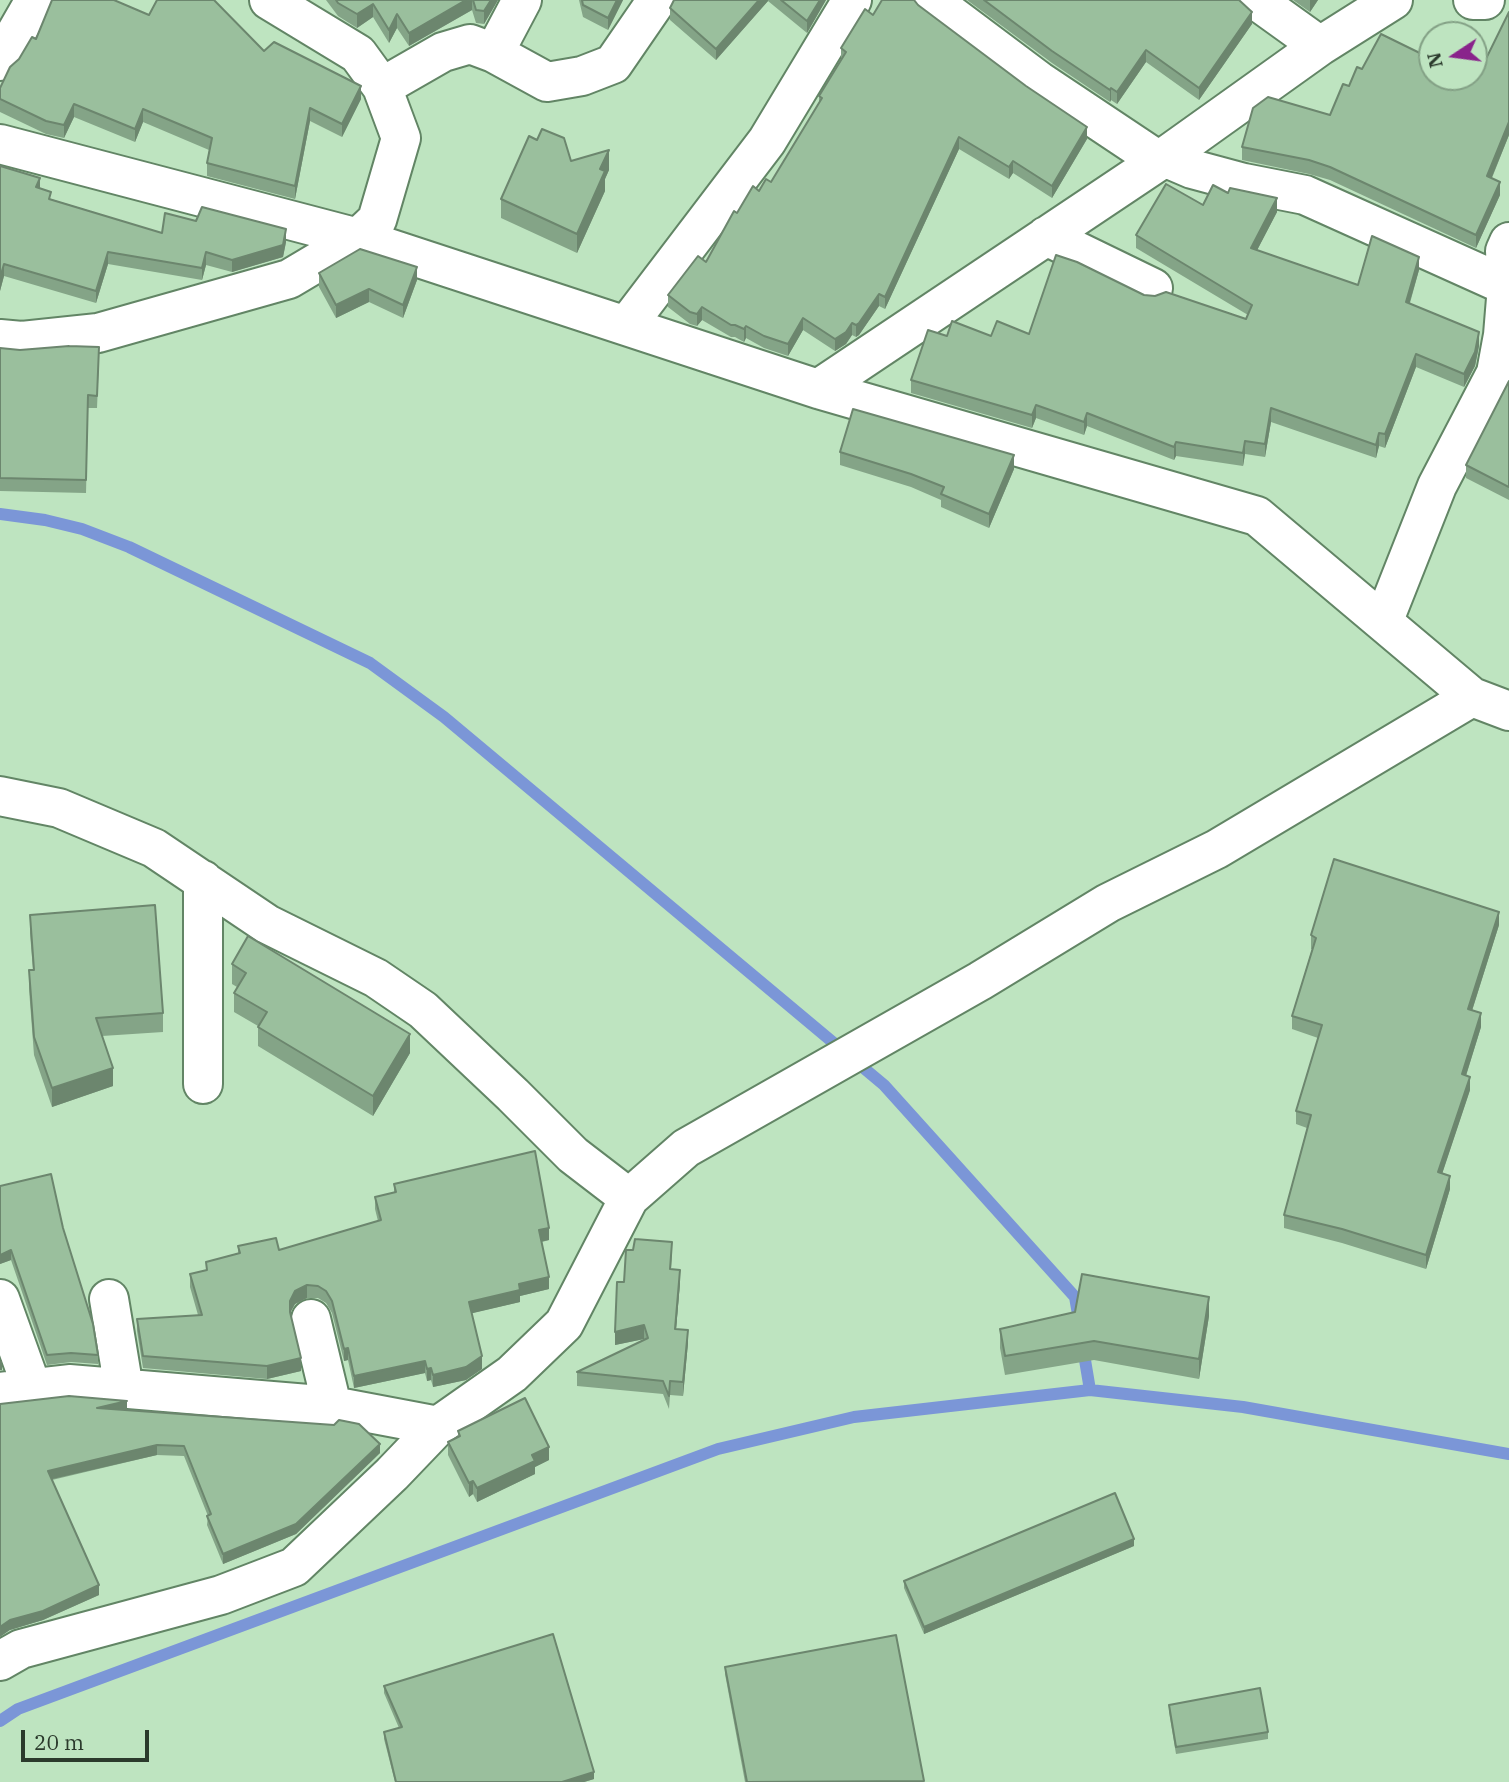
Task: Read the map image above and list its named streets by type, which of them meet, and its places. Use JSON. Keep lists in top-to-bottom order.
{
  "scale_bar": "20 m",
  "north": "left"
}
